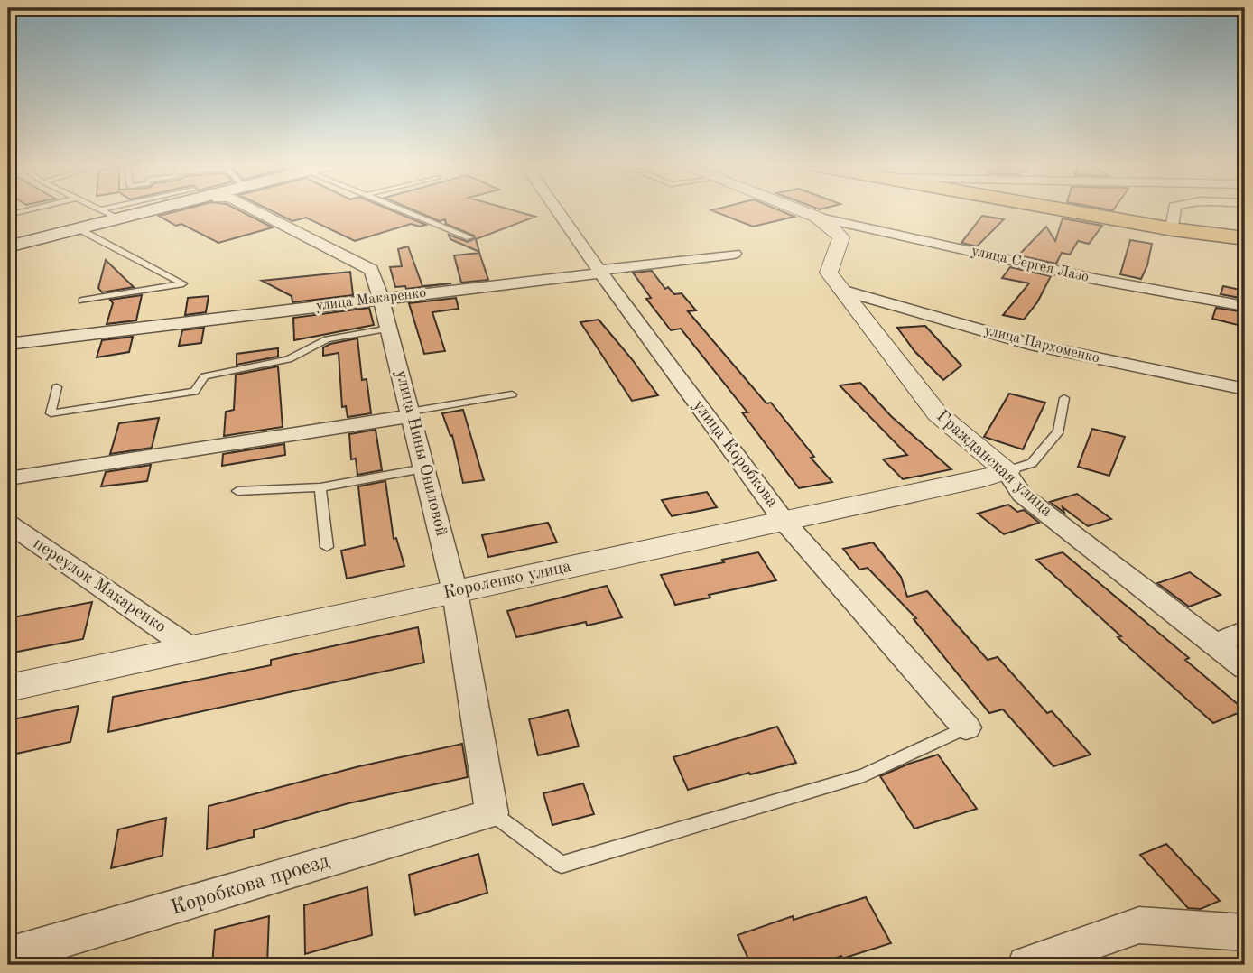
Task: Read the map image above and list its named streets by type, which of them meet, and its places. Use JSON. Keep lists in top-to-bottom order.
{
  "streets": {
    "street": [
      "улица Сергея Лазо",
      "улица Макаренко",
      "улица Пархоменко",
      "улица Нины Ониловой",
      "улица Коробкова",
      "Гражданская улица",
      "Короленко улица",
      "переулок Макаренко",
      "Коробкова проезд"
    ]
  },
  "crossings": [
    ["улица Сергея Лазо", "Гражданская улица"],
    ["улица Макаренко", "улица Нины Ониловой"],
    ["улица Макаренко", "улица Коробкова"],
    ["улица Пархоменко", "Гражданская улица"],
    ["улица Нины Ониловой", "Короленко улица"],
    ["улица Нины Ониловой", "Коробкова проезд"],
    ["улица Коробкова", "Короленко улица"],
    ["Гражданская улица", "Короленко улица"],
    ["Короленко улица", "переулок Макаренко"]
  ]
}
